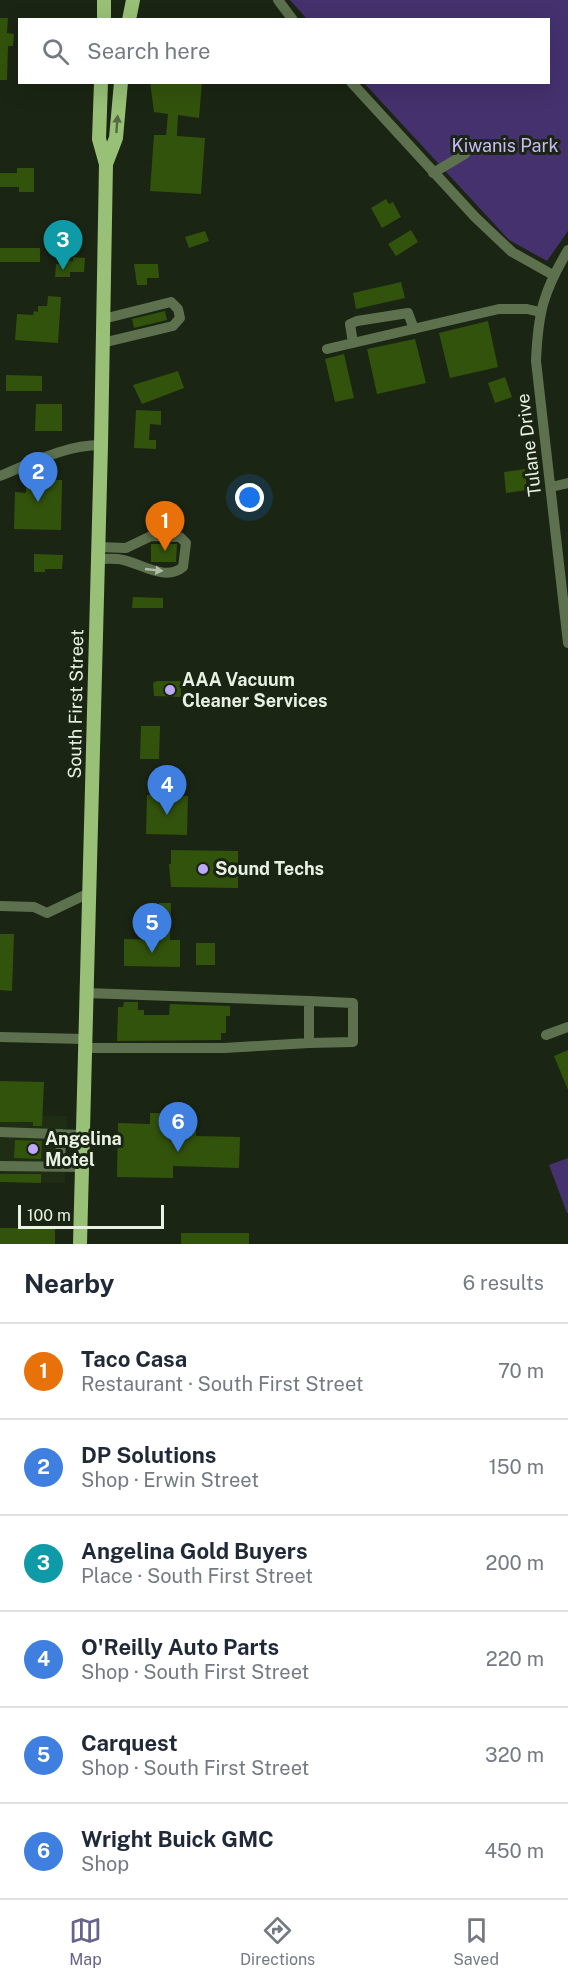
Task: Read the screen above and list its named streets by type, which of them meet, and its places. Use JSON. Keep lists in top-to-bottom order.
{
  "streets": {
    "main road": ["South First Street"],
    "street": ["Tulane Drive"]
  },
  "parks": ["Kiwanis Park"],
  "places": ["AAA Vacuum Cleaner Services", "Sound Techs", "Angelina Motel"],
  "scale_bar": "100 m",
  "page": {
    "search": "Search here",
    "pins": [
      "3",
      "2",
      "1",
      "4",
      "5",
      "6"
    ],
    "scale": "100 m",
    "heading": ["Nearby", "6 results"],
    "list": [
      {
        "mark": "1",
        "name": "Taco Casa",
        "note": "Restaurant · South First Street",
        "value": "70 m"
      },
      {
        "mark": "2",
        "name": "DP Solutions",
        "note": "Shop · Erwin Street",
        "value": "150 m"
      },
      {
        "mark": "3",
        "name": "Angelina Gold Buyers",
        "note": "Place · South First Street",
        "value": "200 m"
      },
      {
        "mark": "4",
        "name": "O'Reilly Auto Parts",
        "note": "Shop · South First Street",
        "value": "220 m"
      },
      {
        "mark": "5",
        "name": "Carquest",
        "note": "Shop · South First Street",
        "value": "320 m"
      },
      {
        "mark": "6",
        "name": "Wright Buick GMC",
        "note": "Shop",
        "value": "450 m"
      }
    ],
    "nav": ["Map", "Directions", "Saved"]
  }
}
